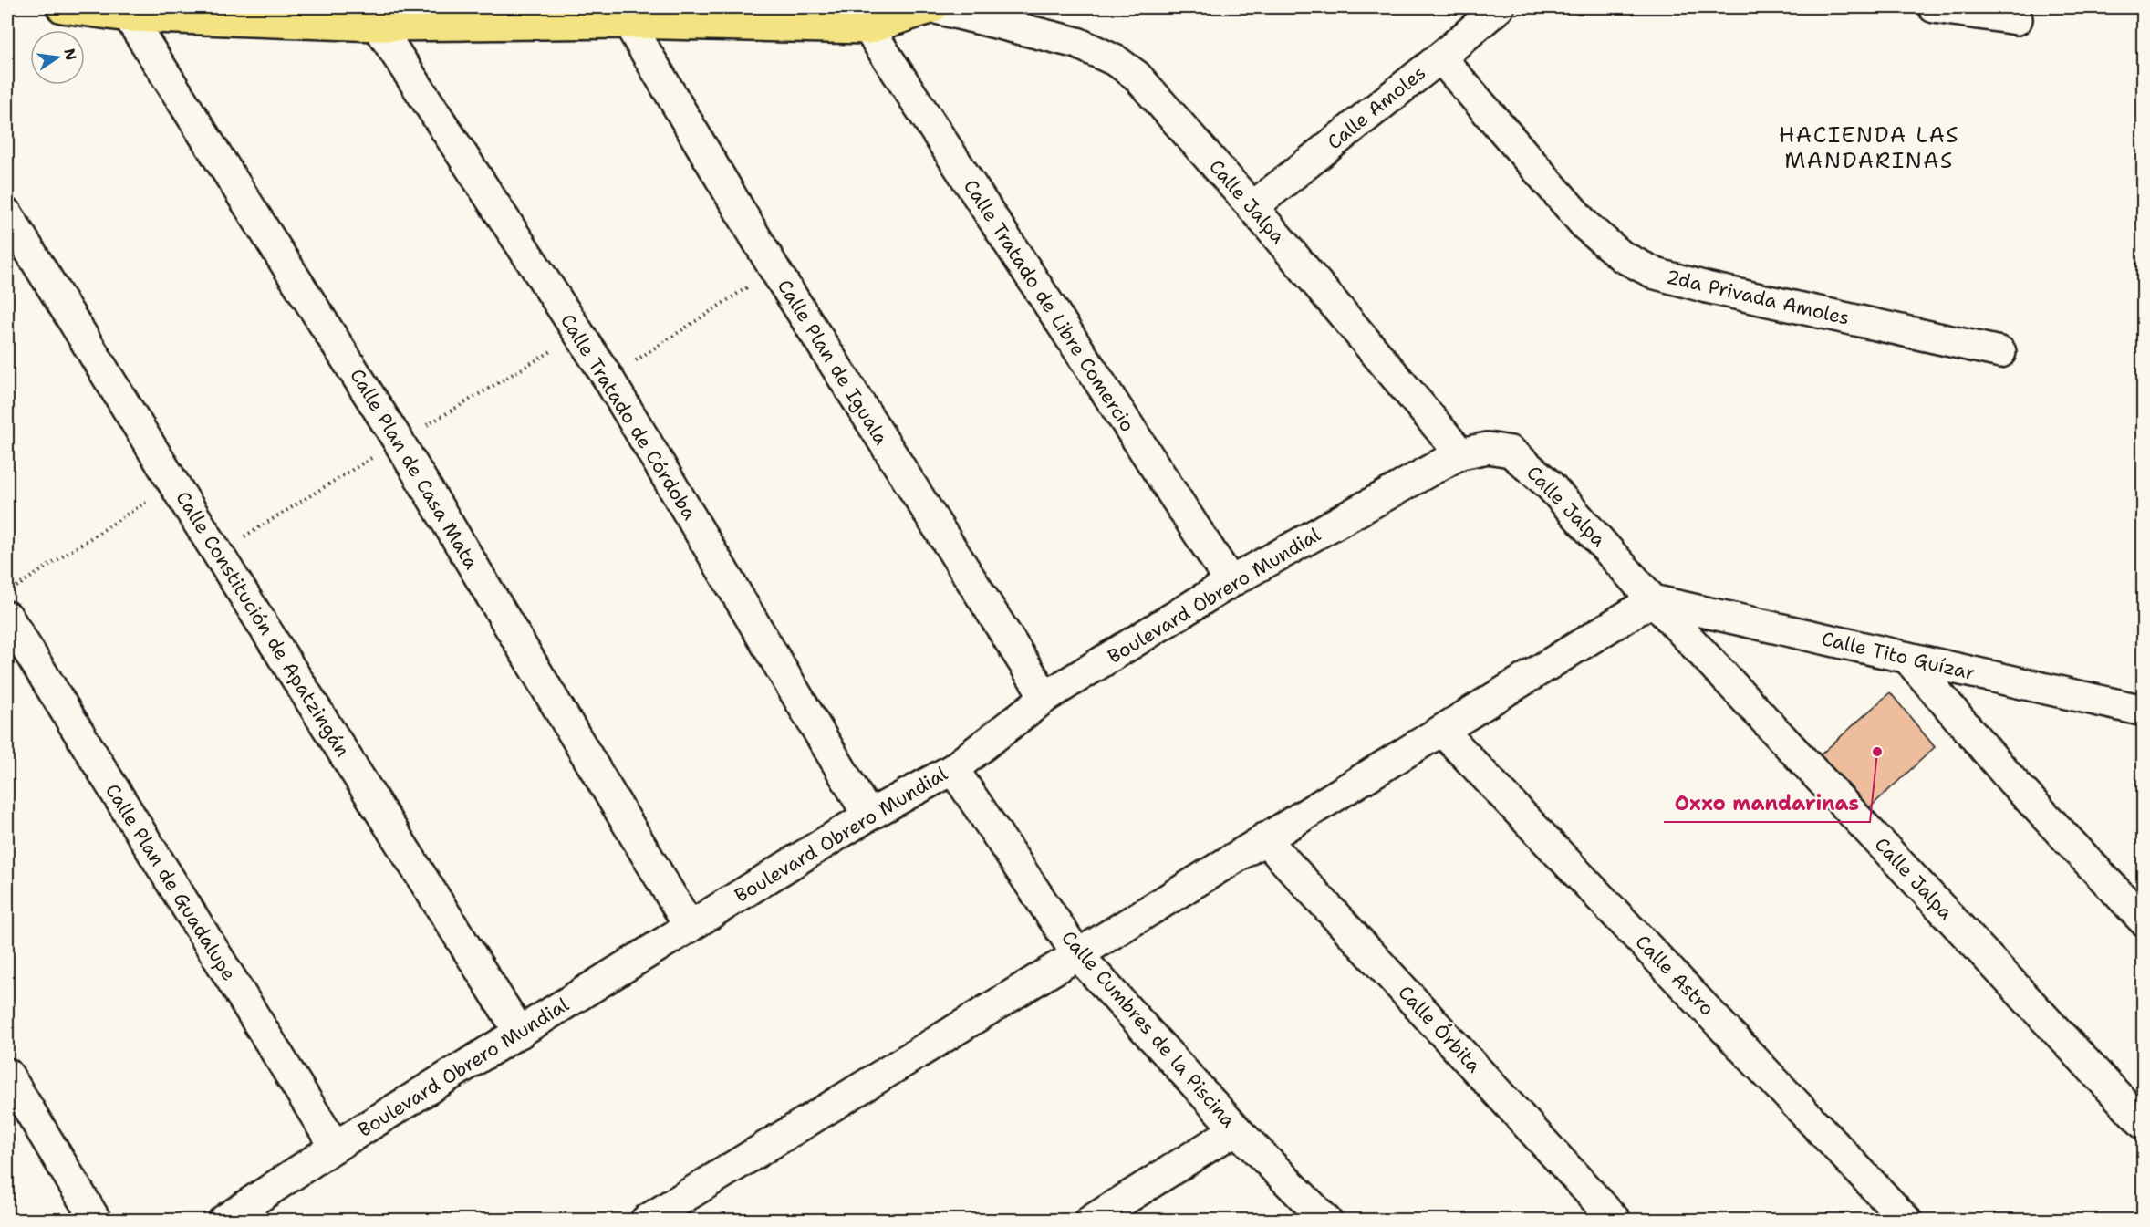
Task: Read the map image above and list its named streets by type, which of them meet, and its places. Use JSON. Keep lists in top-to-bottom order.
{
  "streets": {
    "street": [
      "Calle Amoles",
      "Calle Jalpa",
      "2da Privada Amoles",
      "Calle Tratado de Libre Comercio",
      "Calle Plan de Iguala",
      "Calle Tratado de Córdoba",
      "Calle Plan de Casa Mata",
      "Boulevard Obrero Mundial",
      "Calle Constitución de Apatzingán",
      "Calle Tito Guízar",
      "Calle Plan de Guadalupe",
      "Calle Astro",
      "Calle Cumbres de la Piscina",
      "Calle Órbita"
    ]
  },
  "crossings": [
    ["Calle Amoles", "Calle Jalpa"],
    ["Calle Amoles", "2da Privada Amoles"],
    ["Calle Jalpa", "Boulevard Obrero Mundial"],
    ["Calle Jalpa", "Calle Tito Guízar"],
    ["Calle Tratado de Libre Comercio", "Boulevard Obrero Mundial"],
    ["Calle Plan de Iguala", "Boulevard Obrero Mundial"],
    ["Calle Tratado de Córdoba", "Boulevard Obrero Mundial"],
    ["Calle Plan de Casa Mata", "Boulevard Obrero Mundial"],
    ["Boulevard Obrero Mundial", "Calle Constitución de Apatzingán"],
    ["Boulevard Obrero Mundial", "Calle Plan de Guadalupe"],
    ["Boulevard Obrero Mundial", "Calle Cumbres de la Piscina"]
  ],
  "districts": ["HACIENDA LAS MANDARINAS"],
  "places": ["Oxxo mandarinas"],
  "north": "right"
}
